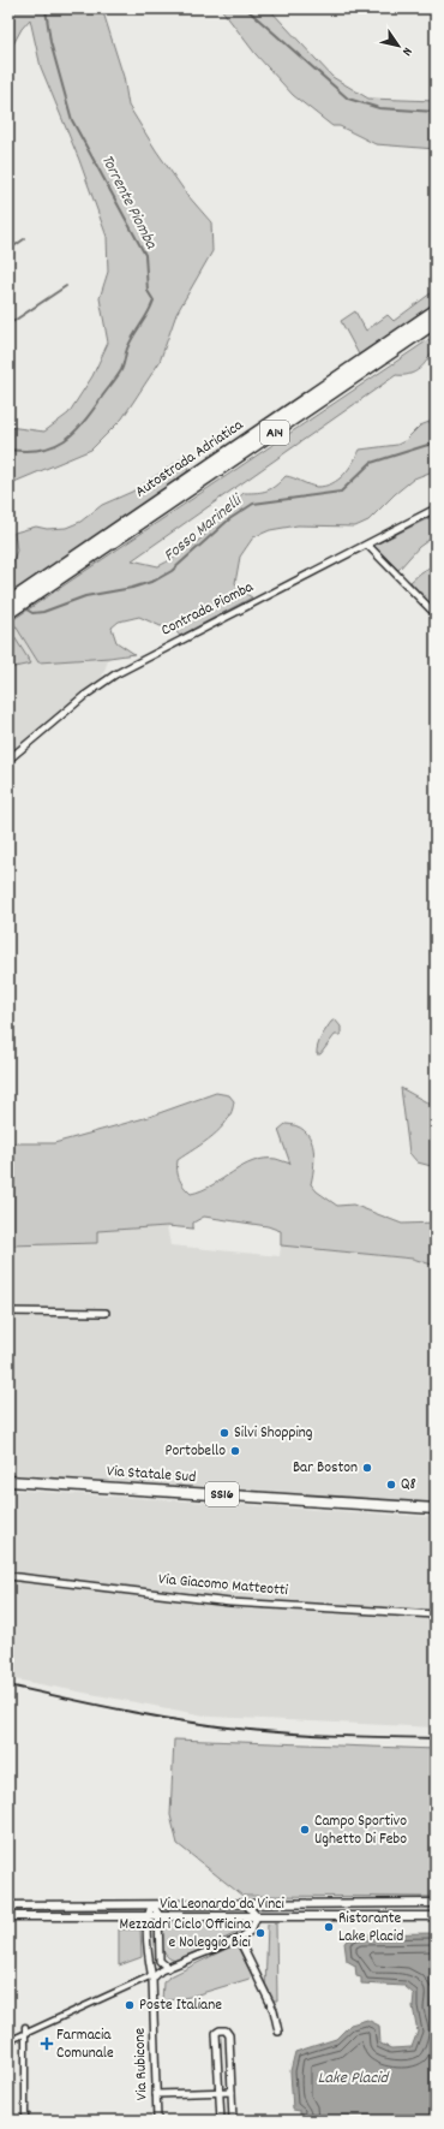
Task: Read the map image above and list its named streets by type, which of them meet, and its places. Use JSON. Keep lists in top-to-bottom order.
{
  "streets": {
    "highway": ["A14", "Autostrada Adriatica"],
    "main road": ["Via Statale Sud", "SS16"],
    "street": [
      "Contrada Piomba",
      "Via Giacomo Matteotti",
      "Via Leonardo da Vinci",
      "Via Rubicone"
    ]
  },
  "crossings": [
    ["Via Leonardo da Vinci", "Via Rubicone"]
  ],
  "water": ["Torrente Piomba", "Fosso Marinelli", "Lake Placid"],
  "places": {
    "other": [
      "Silvi Shopping",
      "Portobello",
      "Bar Boston",
      "Q8",
      "Campo Sportivo Ughetto Di Febo",
      "Ristorante Lake Placid",
      "Mezzadri Ciclo Officina e Noleggio Bici",
      "Poste Italiane"
    ],
    "health": ["Farmacia Comunale"]
  },
  "north": "bottom right"
}
